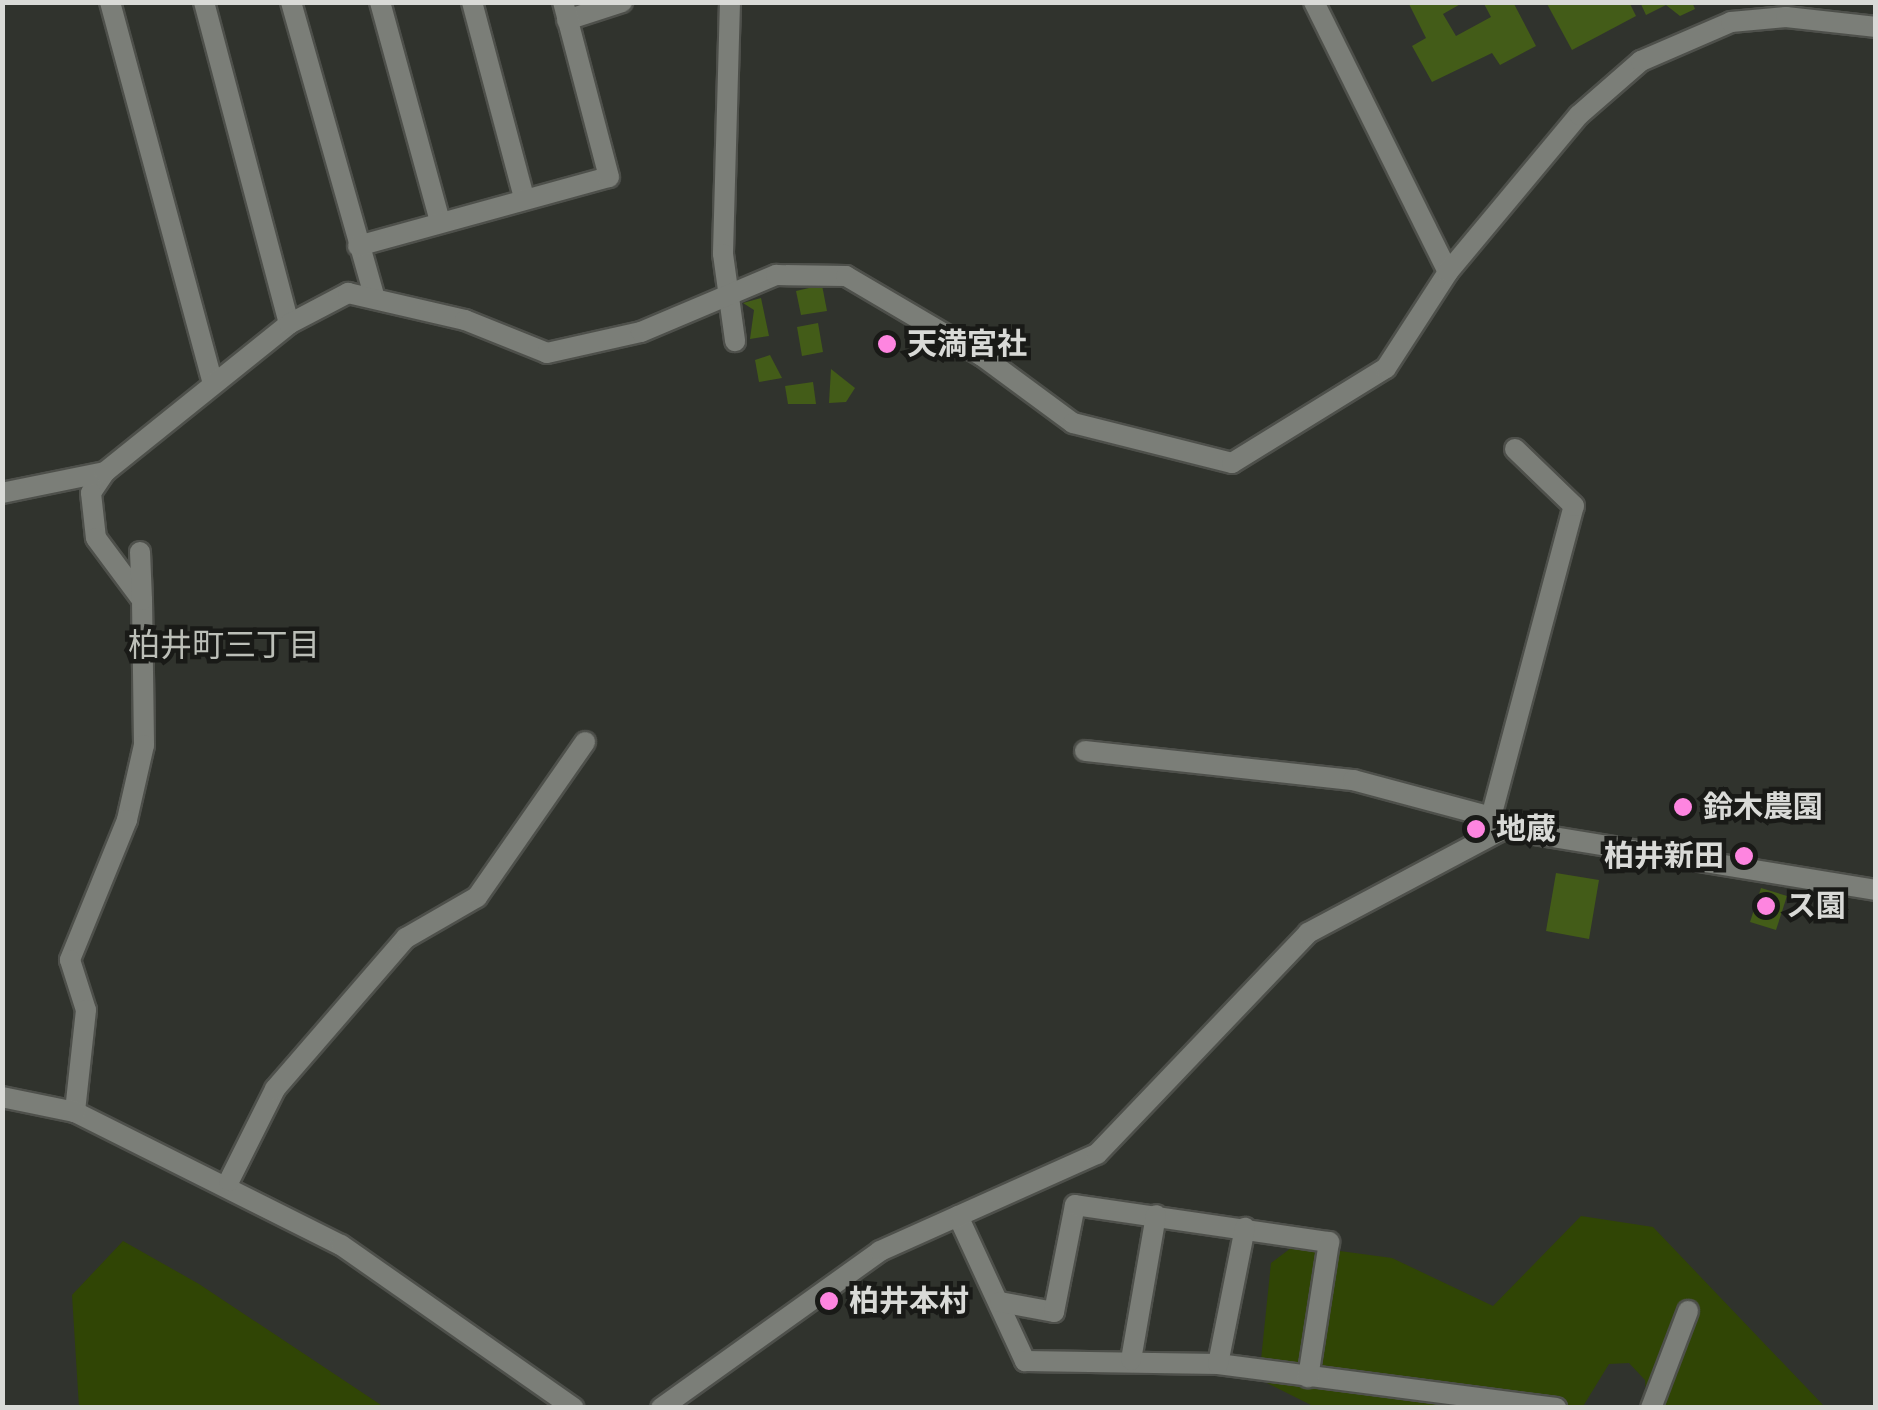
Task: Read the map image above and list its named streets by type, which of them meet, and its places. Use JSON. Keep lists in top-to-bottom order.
{
  "districts": ["柏井町三丁目"],
  "places": [
    "天満宮社",
    "鈴木農園",
    "地蔵",
    "柏井新田",
    "ス園",
    "柏井本村"
  ]
}
